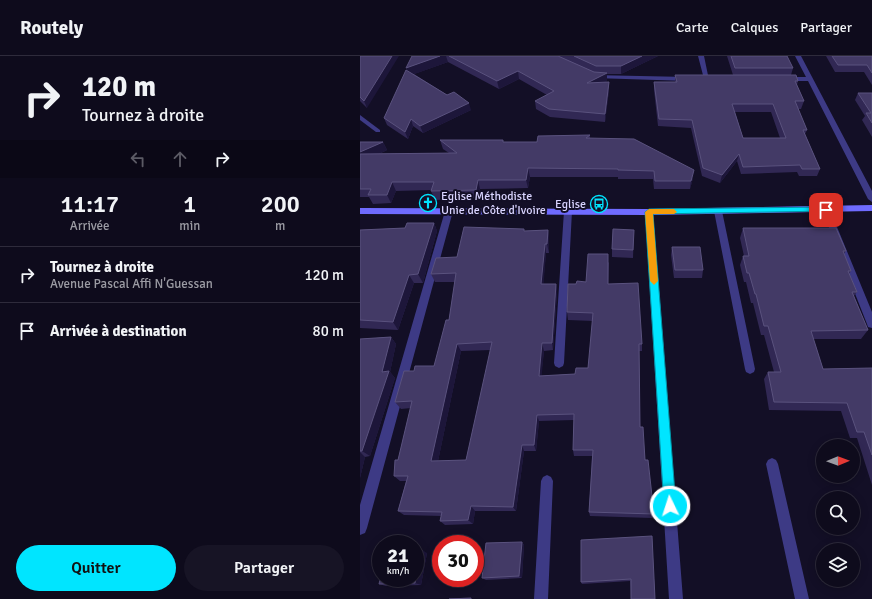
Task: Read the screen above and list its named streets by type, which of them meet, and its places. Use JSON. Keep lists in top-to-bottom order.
{
  "places": {
    "church": ["Eglise Méthodiste Unie de Côte d'Ivoire"],
    "bus stop": ["Eglise"]
  },
  "north": "right",
  "page": {
    "header": "Routely",
    "nav": ["Carte", "Calques", "Partager"],
    "turn": ["120 m", "Tournez à droite"],
    "eta": [
      "11:17",
      "Arrivée",
      "1",
      "min",
      "200",
      "m"
    ],
    "list": [
      {
        "name": "Tournez à droite",
        "note": "Avenue Pascal Affi N'Guessan",
        "value": "120 m"
      },
      {
        "name": "Arrivée à destination",
        "value": "80 m"
      }
    ],
    "speed": "21 km/h",
    "limit": "30",
    "buttons": ["Quitter", "Partager"]
  }
}
